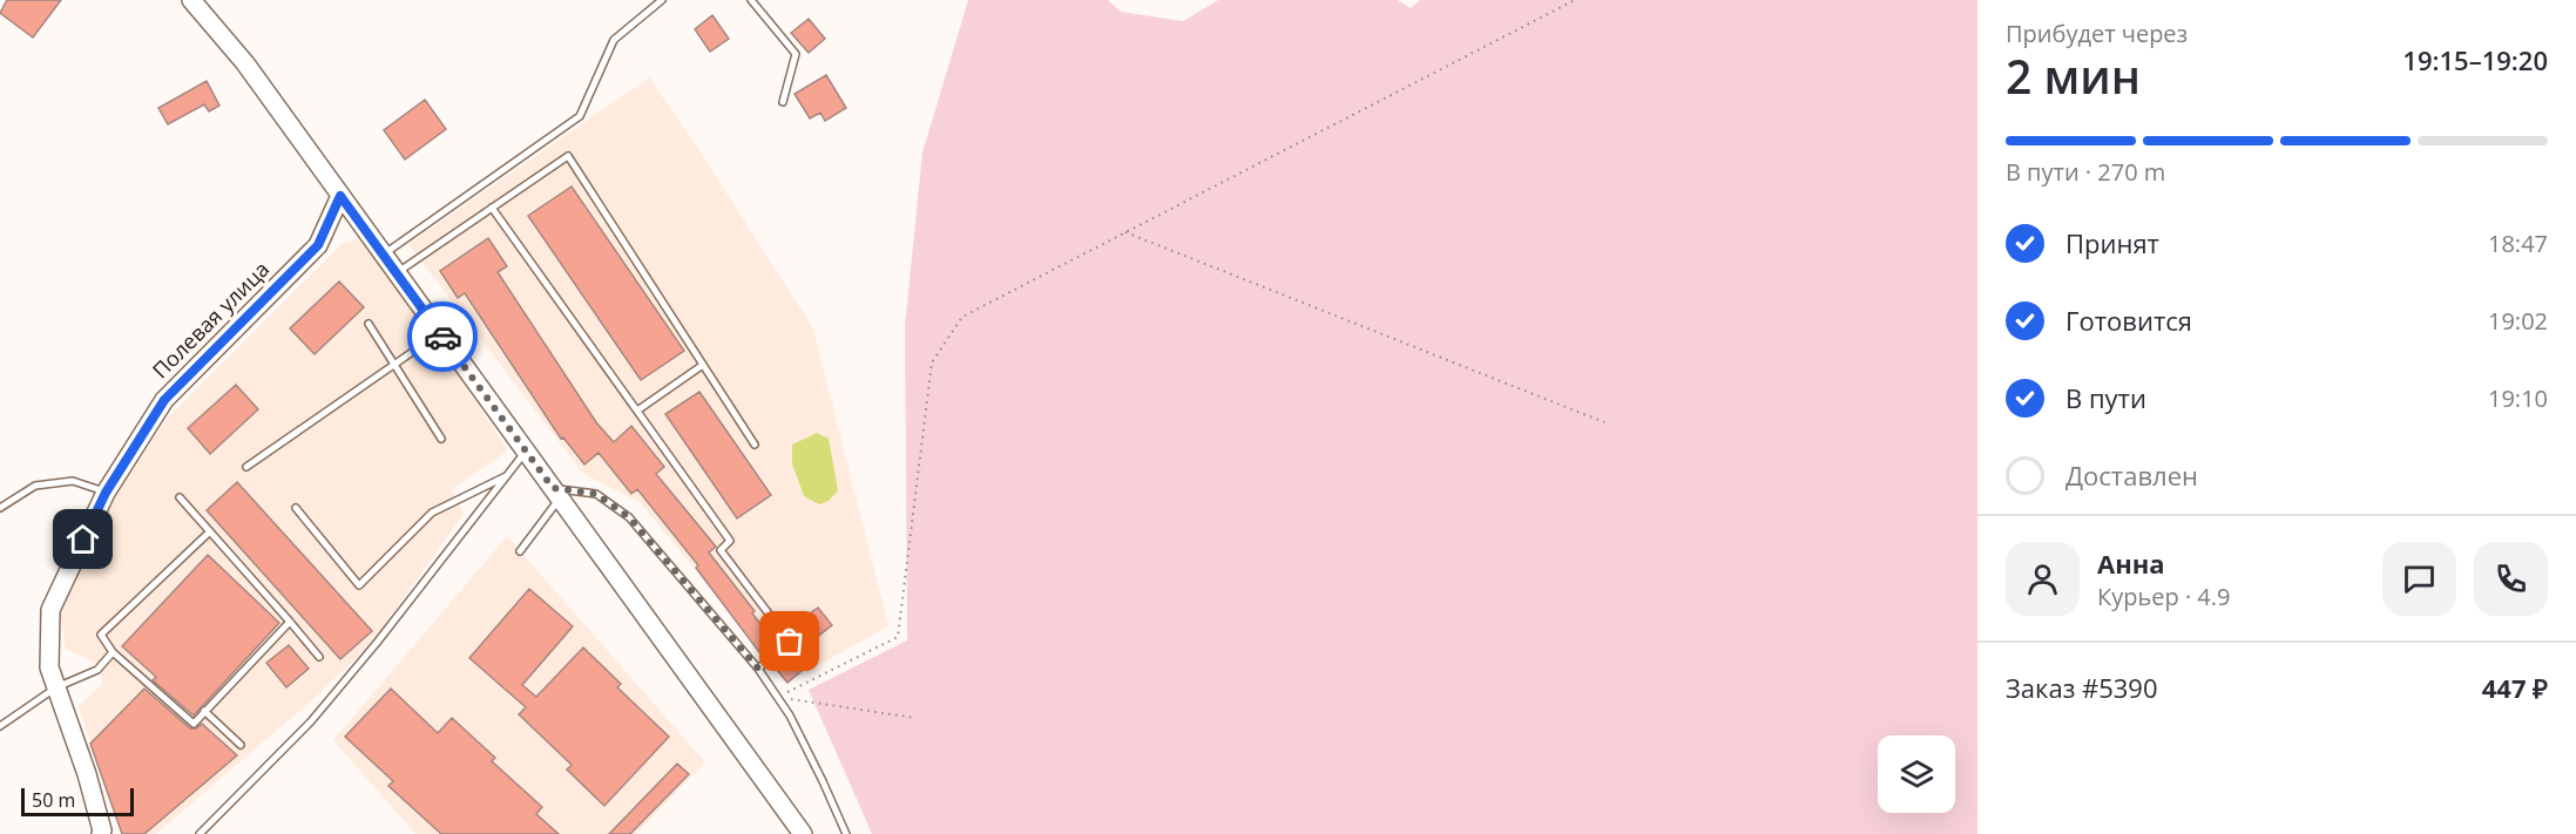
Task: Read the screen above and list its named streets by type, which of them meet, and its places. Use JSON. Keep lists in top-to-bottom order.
{
  "streets": {
    "street": ["Полевая улица"]
  },
  "scale_bar": "50 m",
  "page": {
    "heading": ["2 мин", "Прибудет через", "19:15–19:20"],
    "panel": [
      "Анна",
      "Курьер · 4.9",
      "Заказ #5390",
      "447 ₽"
    ],
    "bar": "В пути · 270 m",
    "list": [
      ["Принят", "18:47"],
      ["Готовится", "19:02"],
      ["В пути", "19:10"],
      "Доставлен"
    ],
    "scale": "50 m"
  }
}
